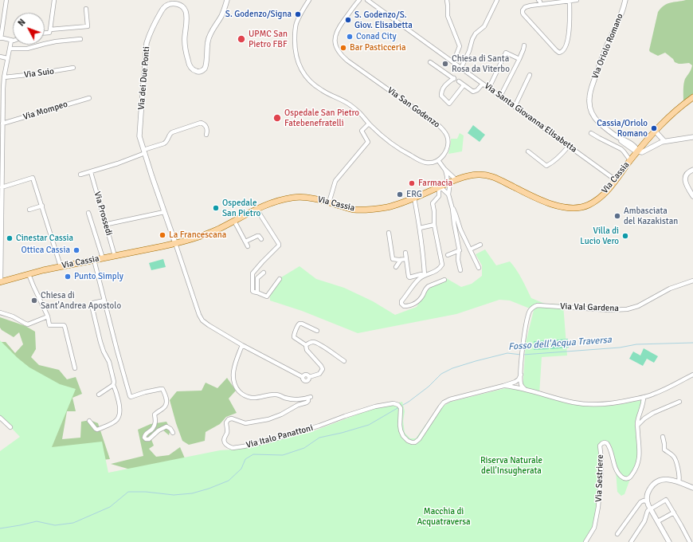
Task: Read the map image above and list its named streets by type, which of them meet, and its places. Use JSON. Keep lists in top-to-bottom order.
{
  "streets": {
    "main road": ["Via Cassia"],
    "street": [
      "Via Oriolo Romano",
      "Via Suio",
      "Via dei Due Ponti",
      "Via San Godenzo",
      "Via Mompeo",
      "Via Santa Giovanna Elisabetta",
      "Via Prossedi",
      "Via Val Gardena",
      "Via Italo Panattoni",
      "Via Sestriere"
    ]
  },
  "crossings": [
    ["Via Oriolo Romano", "Via Cassia"],
    ["Via dei Due Ponti", "Via Cassia"],
    ["Via Santa Giovanna Elisabetta", "Via Cassia"],
    ["Via Cassia", "Via Prossedi"]
  ],
  "water": ["Fosso dell'Acqua Traversa"],
  "parks": ["Riserva Naturale dell'Insugherata", "Macchia di Acquatraversa"],
  "places": [
    "S. Godenzo/Signa",
    "S. Godenzo/S. Giov. Elisabetta",
    "Conad City",
    "UPMC San Pietro FBF",
    "Bar Pasticceria",
    "Chiesa di Santa Rosa da Viterbo",
    "Ospedale San Pietro Fatebenefratelli",
    "Cassia/Oriolo Romano",
    "Farmacia",
    "ERG",
    "Ospedale San Pietro",
    "Ambasciata del Kazakistan",
    "La Francescana",
    "Villa di Lucio Vero",
    "Cinestar Cassia",
    "Ottica Cassia",
    "Punto Simply",
    "Chiesa di Sant'Andrea Apostolo"
  ],
  "north": "top left"
}
